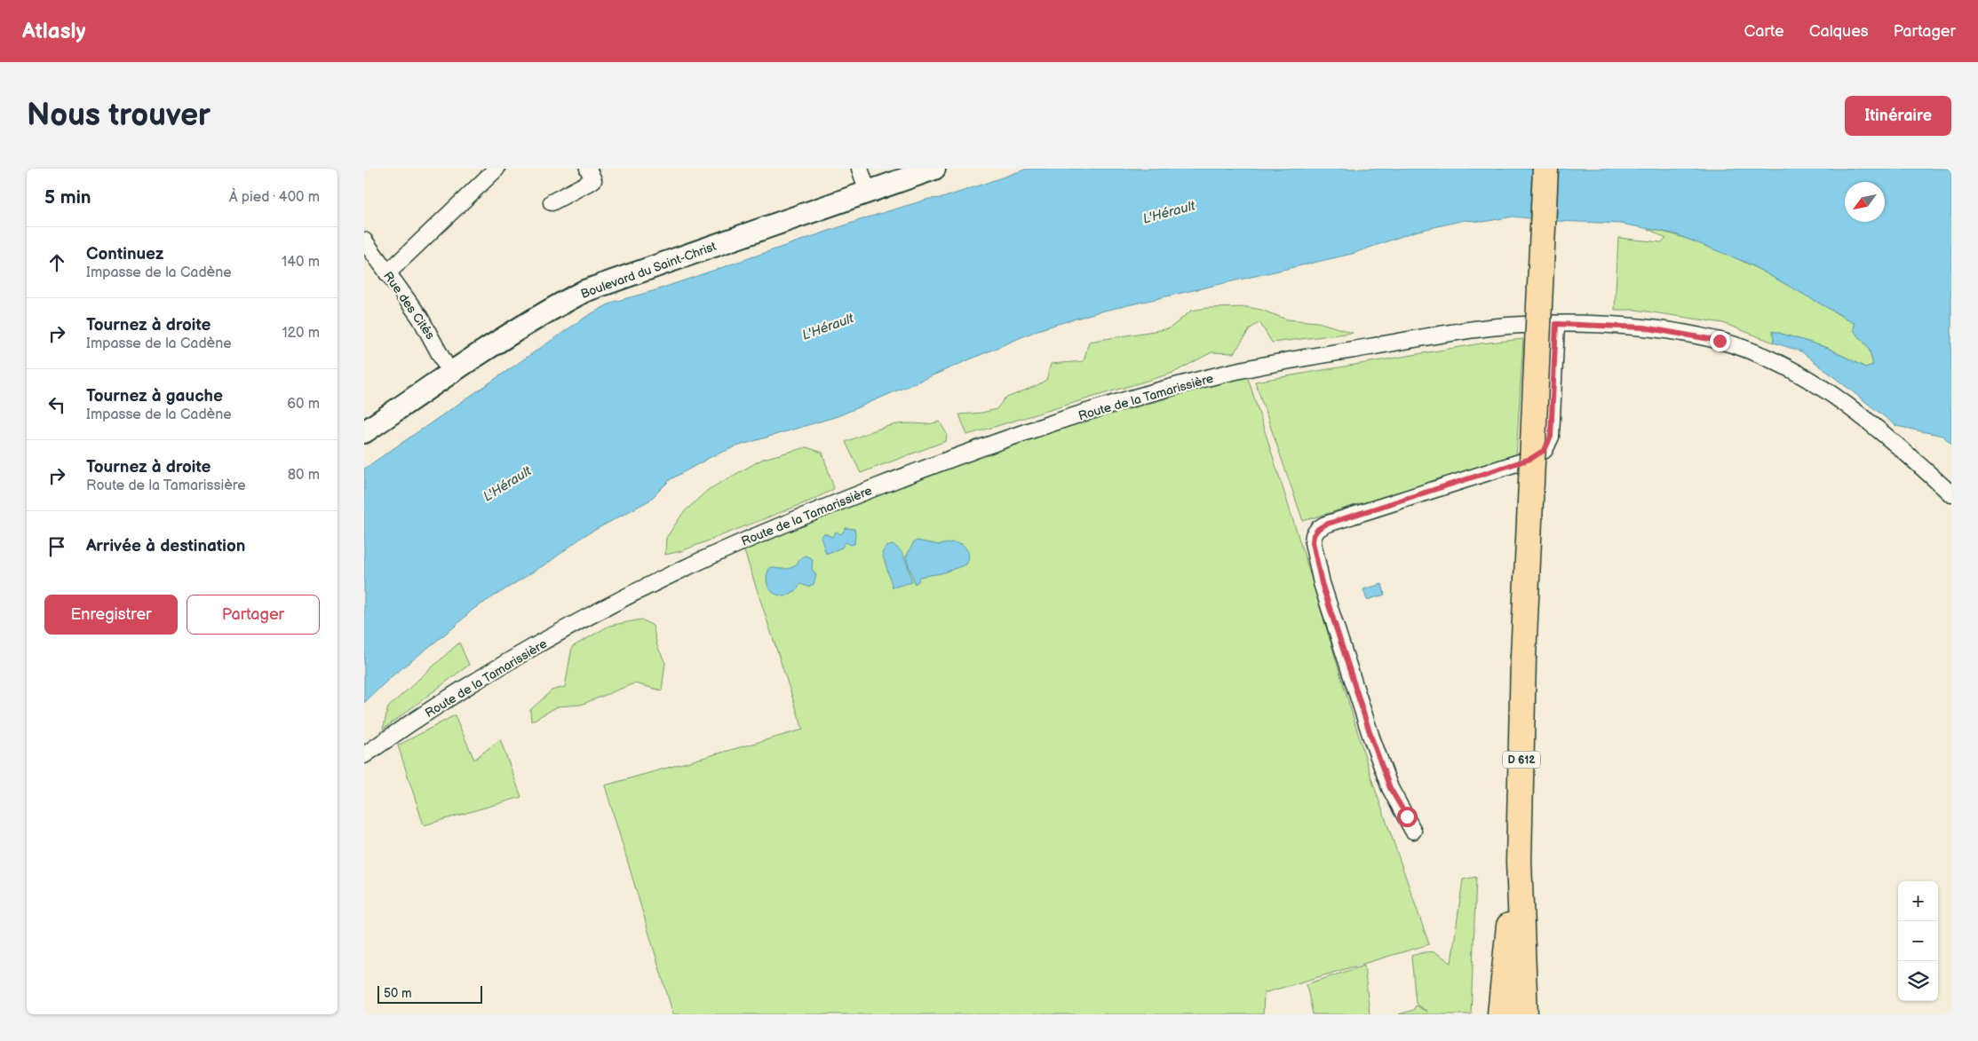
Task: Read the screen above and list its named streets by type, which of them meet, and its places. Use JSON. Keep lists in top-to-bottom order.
{
  "streets": {
    "highway": ["D 612"],
    "street": ["Boulevard du Saint-Christ", "Rue des Cités", "Route de la Tamarissière"]
  },
  "crossings": [
    ["Boulevard du Saint-Christ", "Rue des Cités"]
  ],
  "water": ["L'Hérault"],
  "scale_bar": "50 m",
  "north": "bottom left",
  "page": {
    "header": "Atlasly",
    "nav": ["Carte", "Calques", "Partager"],
    "buttons": [
      "Itinéraire",
      ["Enregistrer", "Partager"]
    ],
    "title": "Nous trouver",
    "heading": ["5 min", "À pied · 400 m"],
    "list": [
      ["Continuez", "Impasse de la Cadène", "140 m"],
      ["Tournez à droite", "Impasse de la Cadène", "120 m"],
      ["Tournez à gauche", "Impasse de la Cadène", "60 m"],
      ["Tournez à droite", "Route de la Tamarissière", "80 m"],
      "Arrivée à destination"
    ],
    "map_buttons": ["+", "−"],
    "scale": "50 m"
  }
}
